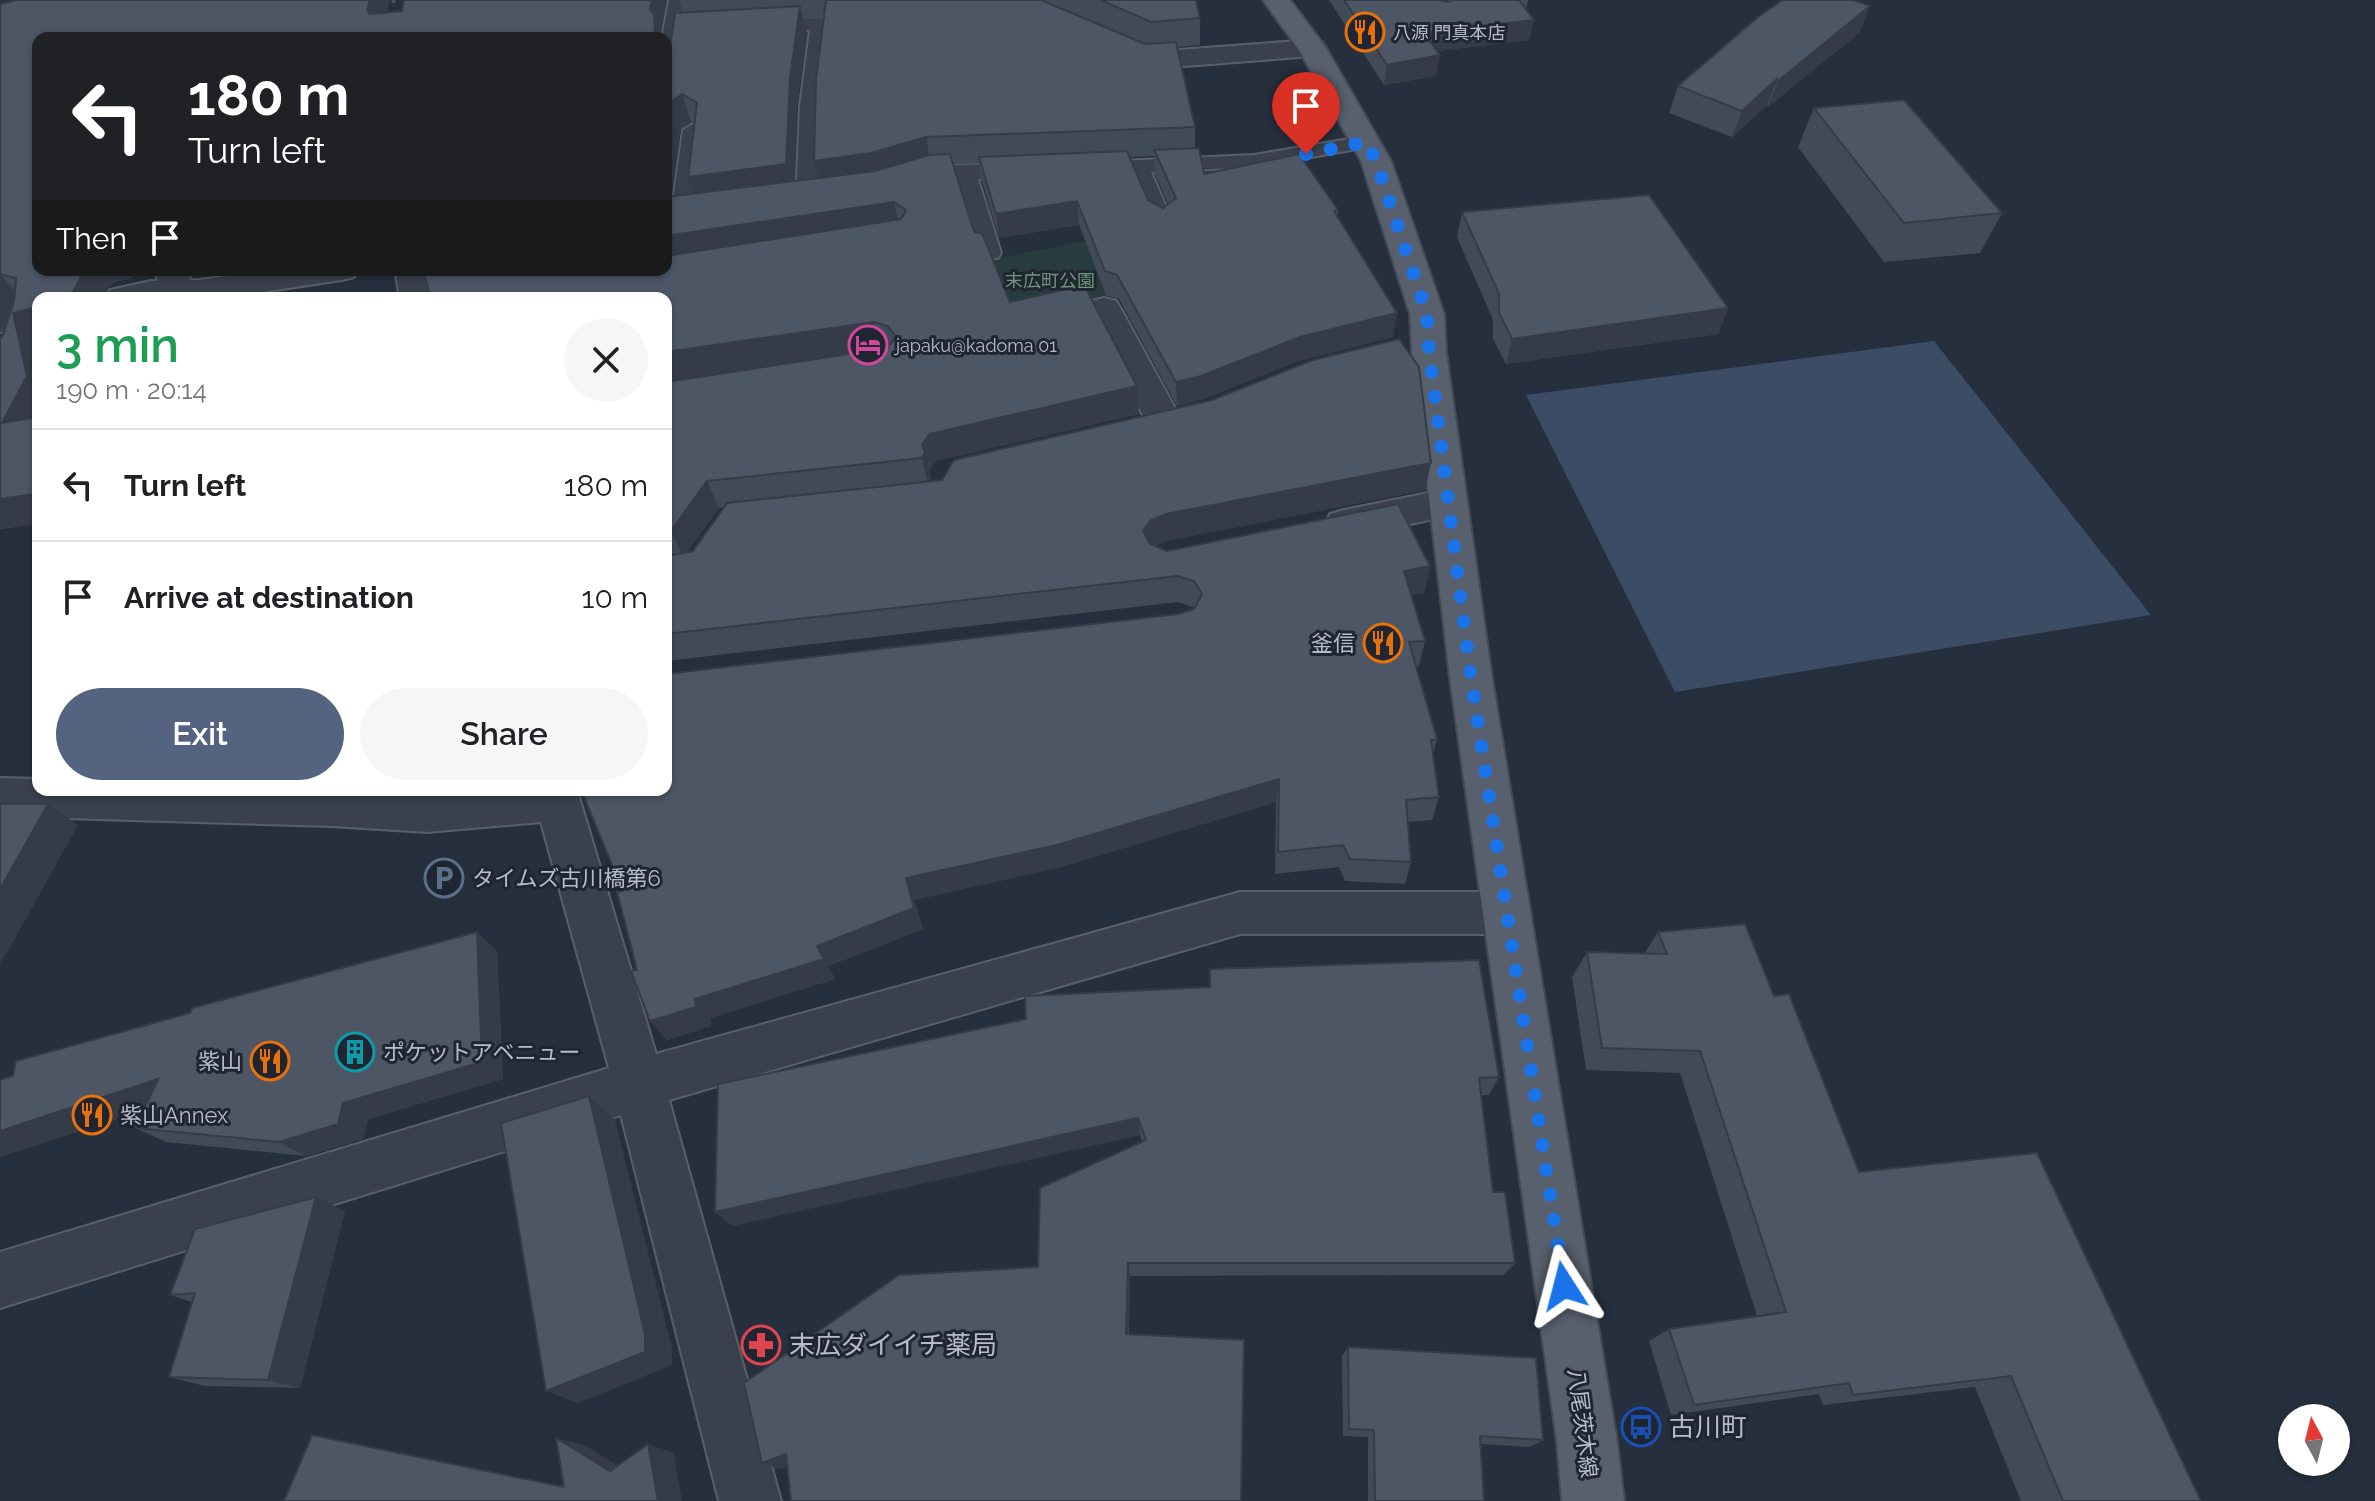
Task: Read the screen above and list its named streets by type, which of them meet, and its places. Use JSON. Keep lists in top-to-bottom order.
{
  "streets": {
    "main road": ["八尾茨木線"]
  },
  "parks": ["末広町公園"],
  "places": {
    "restaurant": [
      "八源 門真本店",
      "釜信",
      "紫山",
      "紫山Annex"
    ],
    "hotel": ["japaku@kadoma 01"],
    "parking": ["タイムズ古川橋第6"],
    "building": ["ポケットアベニュー"],
    "pharmacy": ["末広ダイイチ薬局"],
    "bus stop": ["古川町"]
  },
  "north": "top",
  "page": {
    "turn": ["180 m", "Turn left"],
    "then": "Then",
    "heading": ["3 min", "190 m · 20:14"],
    "list": [
      {
        "name": "Turn left",
        "value": "180 m"
      },
      {
        "name": "Arrive at destination",
        "value": "10 m"
      }
    ],
    "buttons": ["Exit", "Share"]
  }
}
